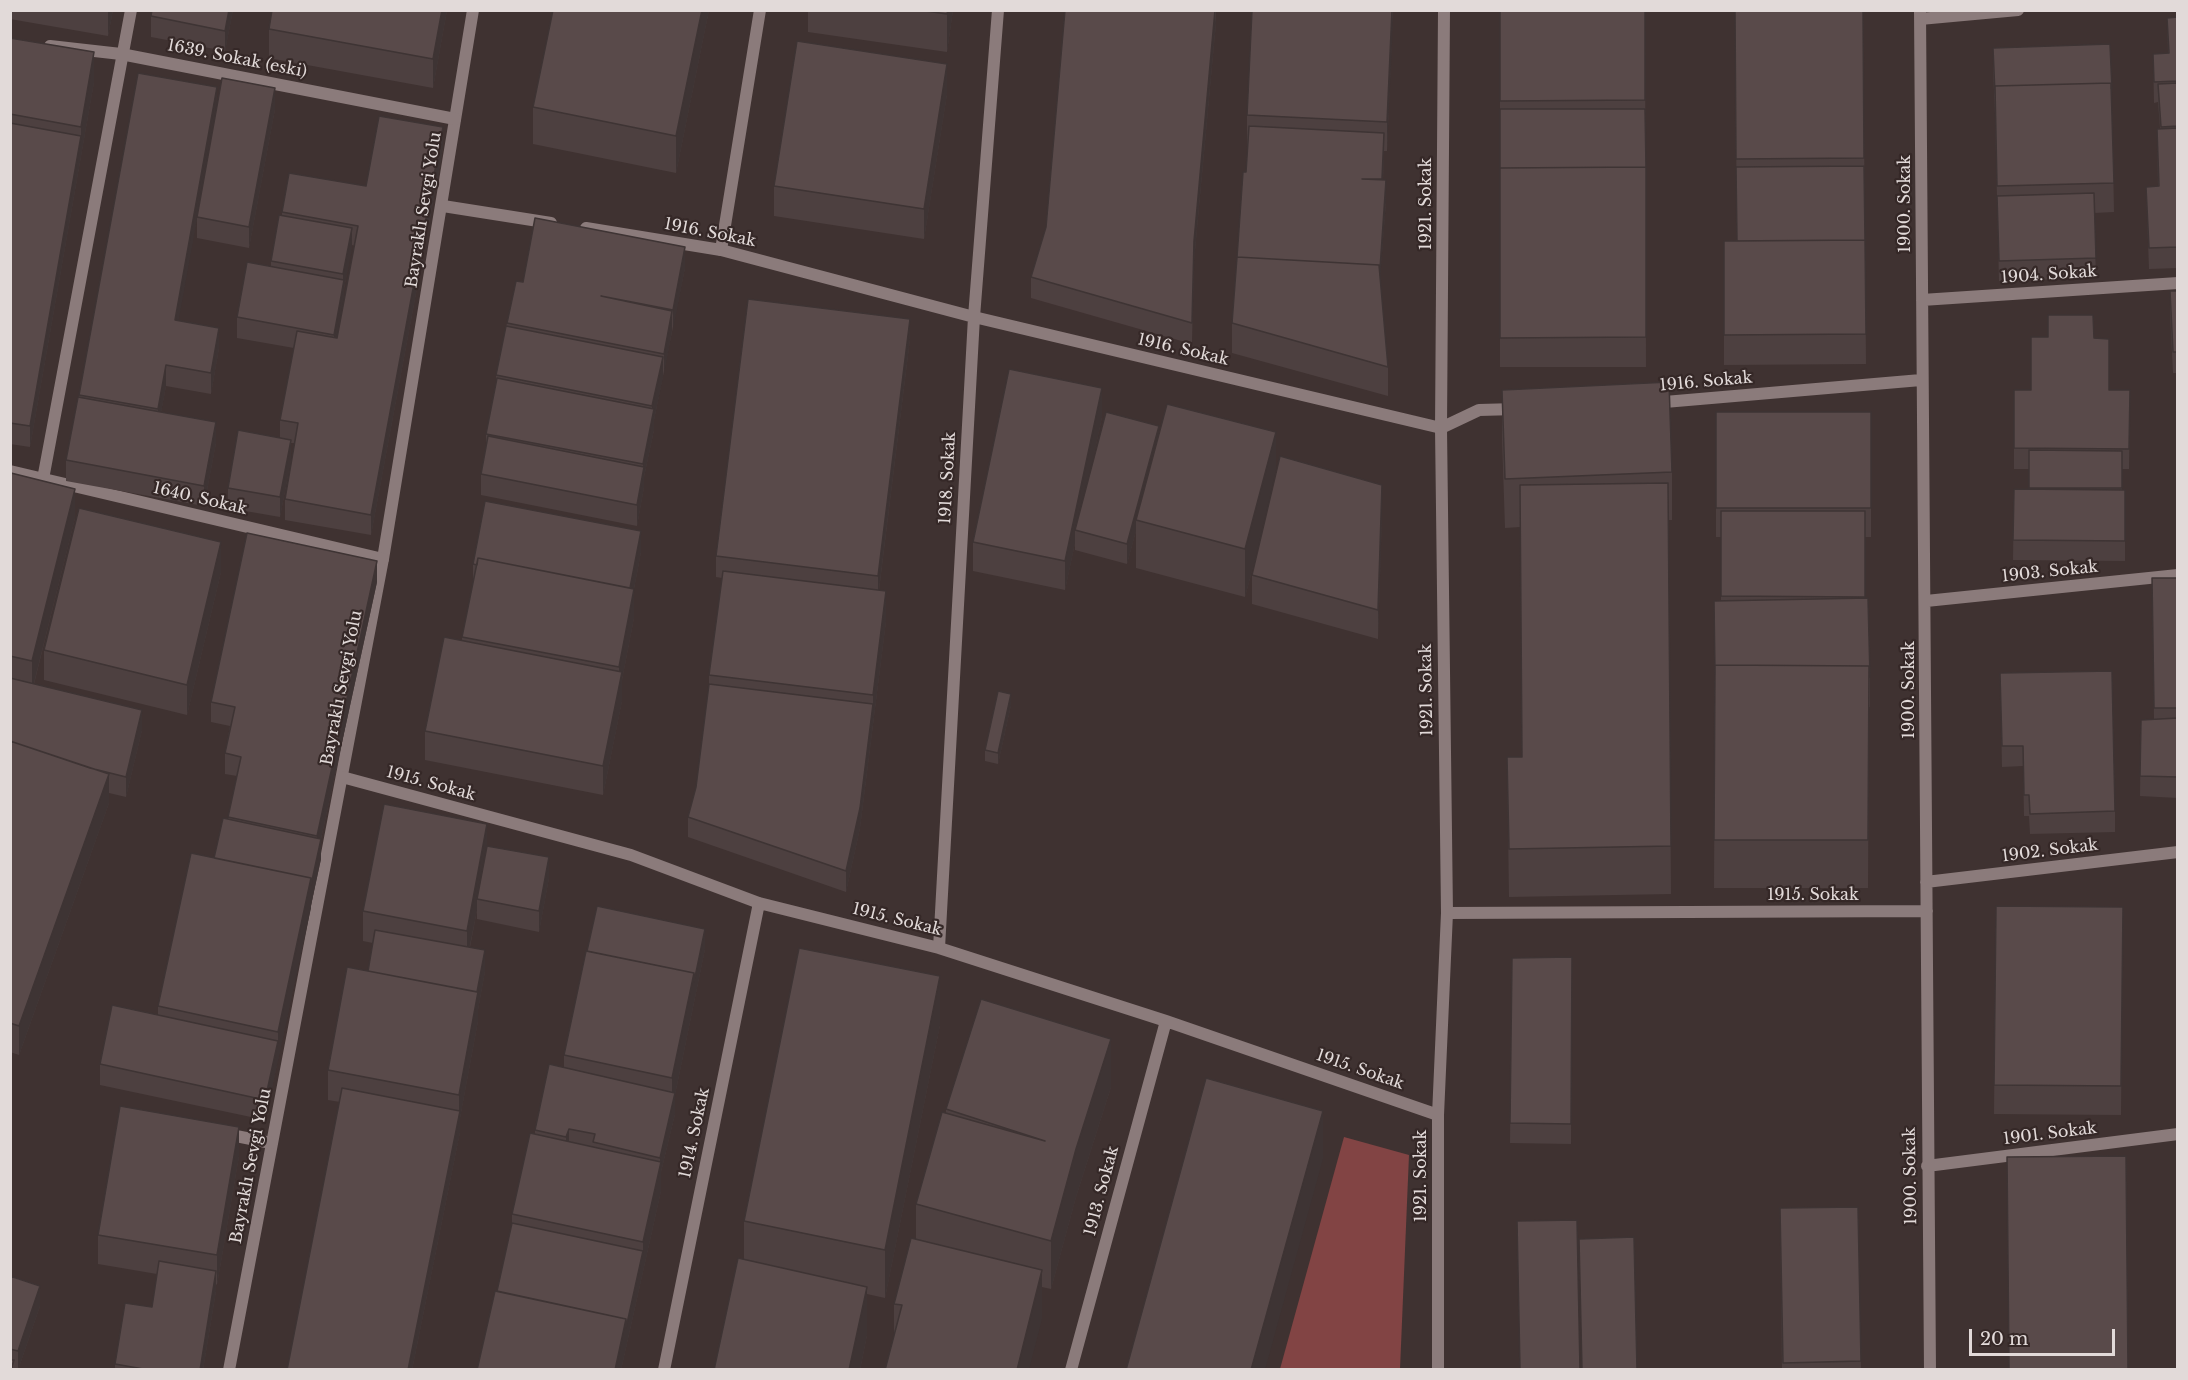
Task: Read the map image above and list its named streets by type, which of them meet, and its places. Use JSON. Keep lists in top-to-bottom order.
{
  "streets": {
    "street": [
      "1639. Sokak (eski)",
      "1921. Sokak",
      "1900. Sokak",
      "Bayraklı Sevgi Yolu",
      "1916. Sokak",
      "1904. Sokak",
      "1918. Sokak",
      "1640. Sokak",
      "1903. Sokak",
      "1915. Sokak",
      "1902. Sokak",
      "1914. Sokak",
      "1901. Sokak",
      "1913. Sokak"
    ]
  },
  "crossings": [
    ["1639. Sokak (eski)", "Bayraklı Sevgi Yolu"],
    ["1921. Sokak", "1916. Sokak"],
    ["1921. Sokak", "1915. Sokak"],
    ["1900. Sokak", "1916. Sokak"],
    ["1900. Sokak", "1904. Sokak"],
    ["1900. Sokak", "1903. Sokak"],
    ["1900. Sokak", "1915. Sokak"],
    ["1900. Sokak", "1902. Sokak"],
    ["1900. Sokak", "1901. Sokak"],
    ["Bayraklı Sevgi Yolu", "1916. Sokak"],
    ["Bayraklı Sevgi Yolu", "1640. Sokak"],
    ["Bayraklı Sevgi Yolu", "1915. Sokak"],
    ["1916. Sokak", "1918. Sokak"],
    ["1918. Sokak", "1915. Sokak"],
    ["1915. Sokak", "1914. Sokak"],
    ["1915. Sokak", "1913. Sokak"]
  ],
  "scale_bar": "20 m"
}
